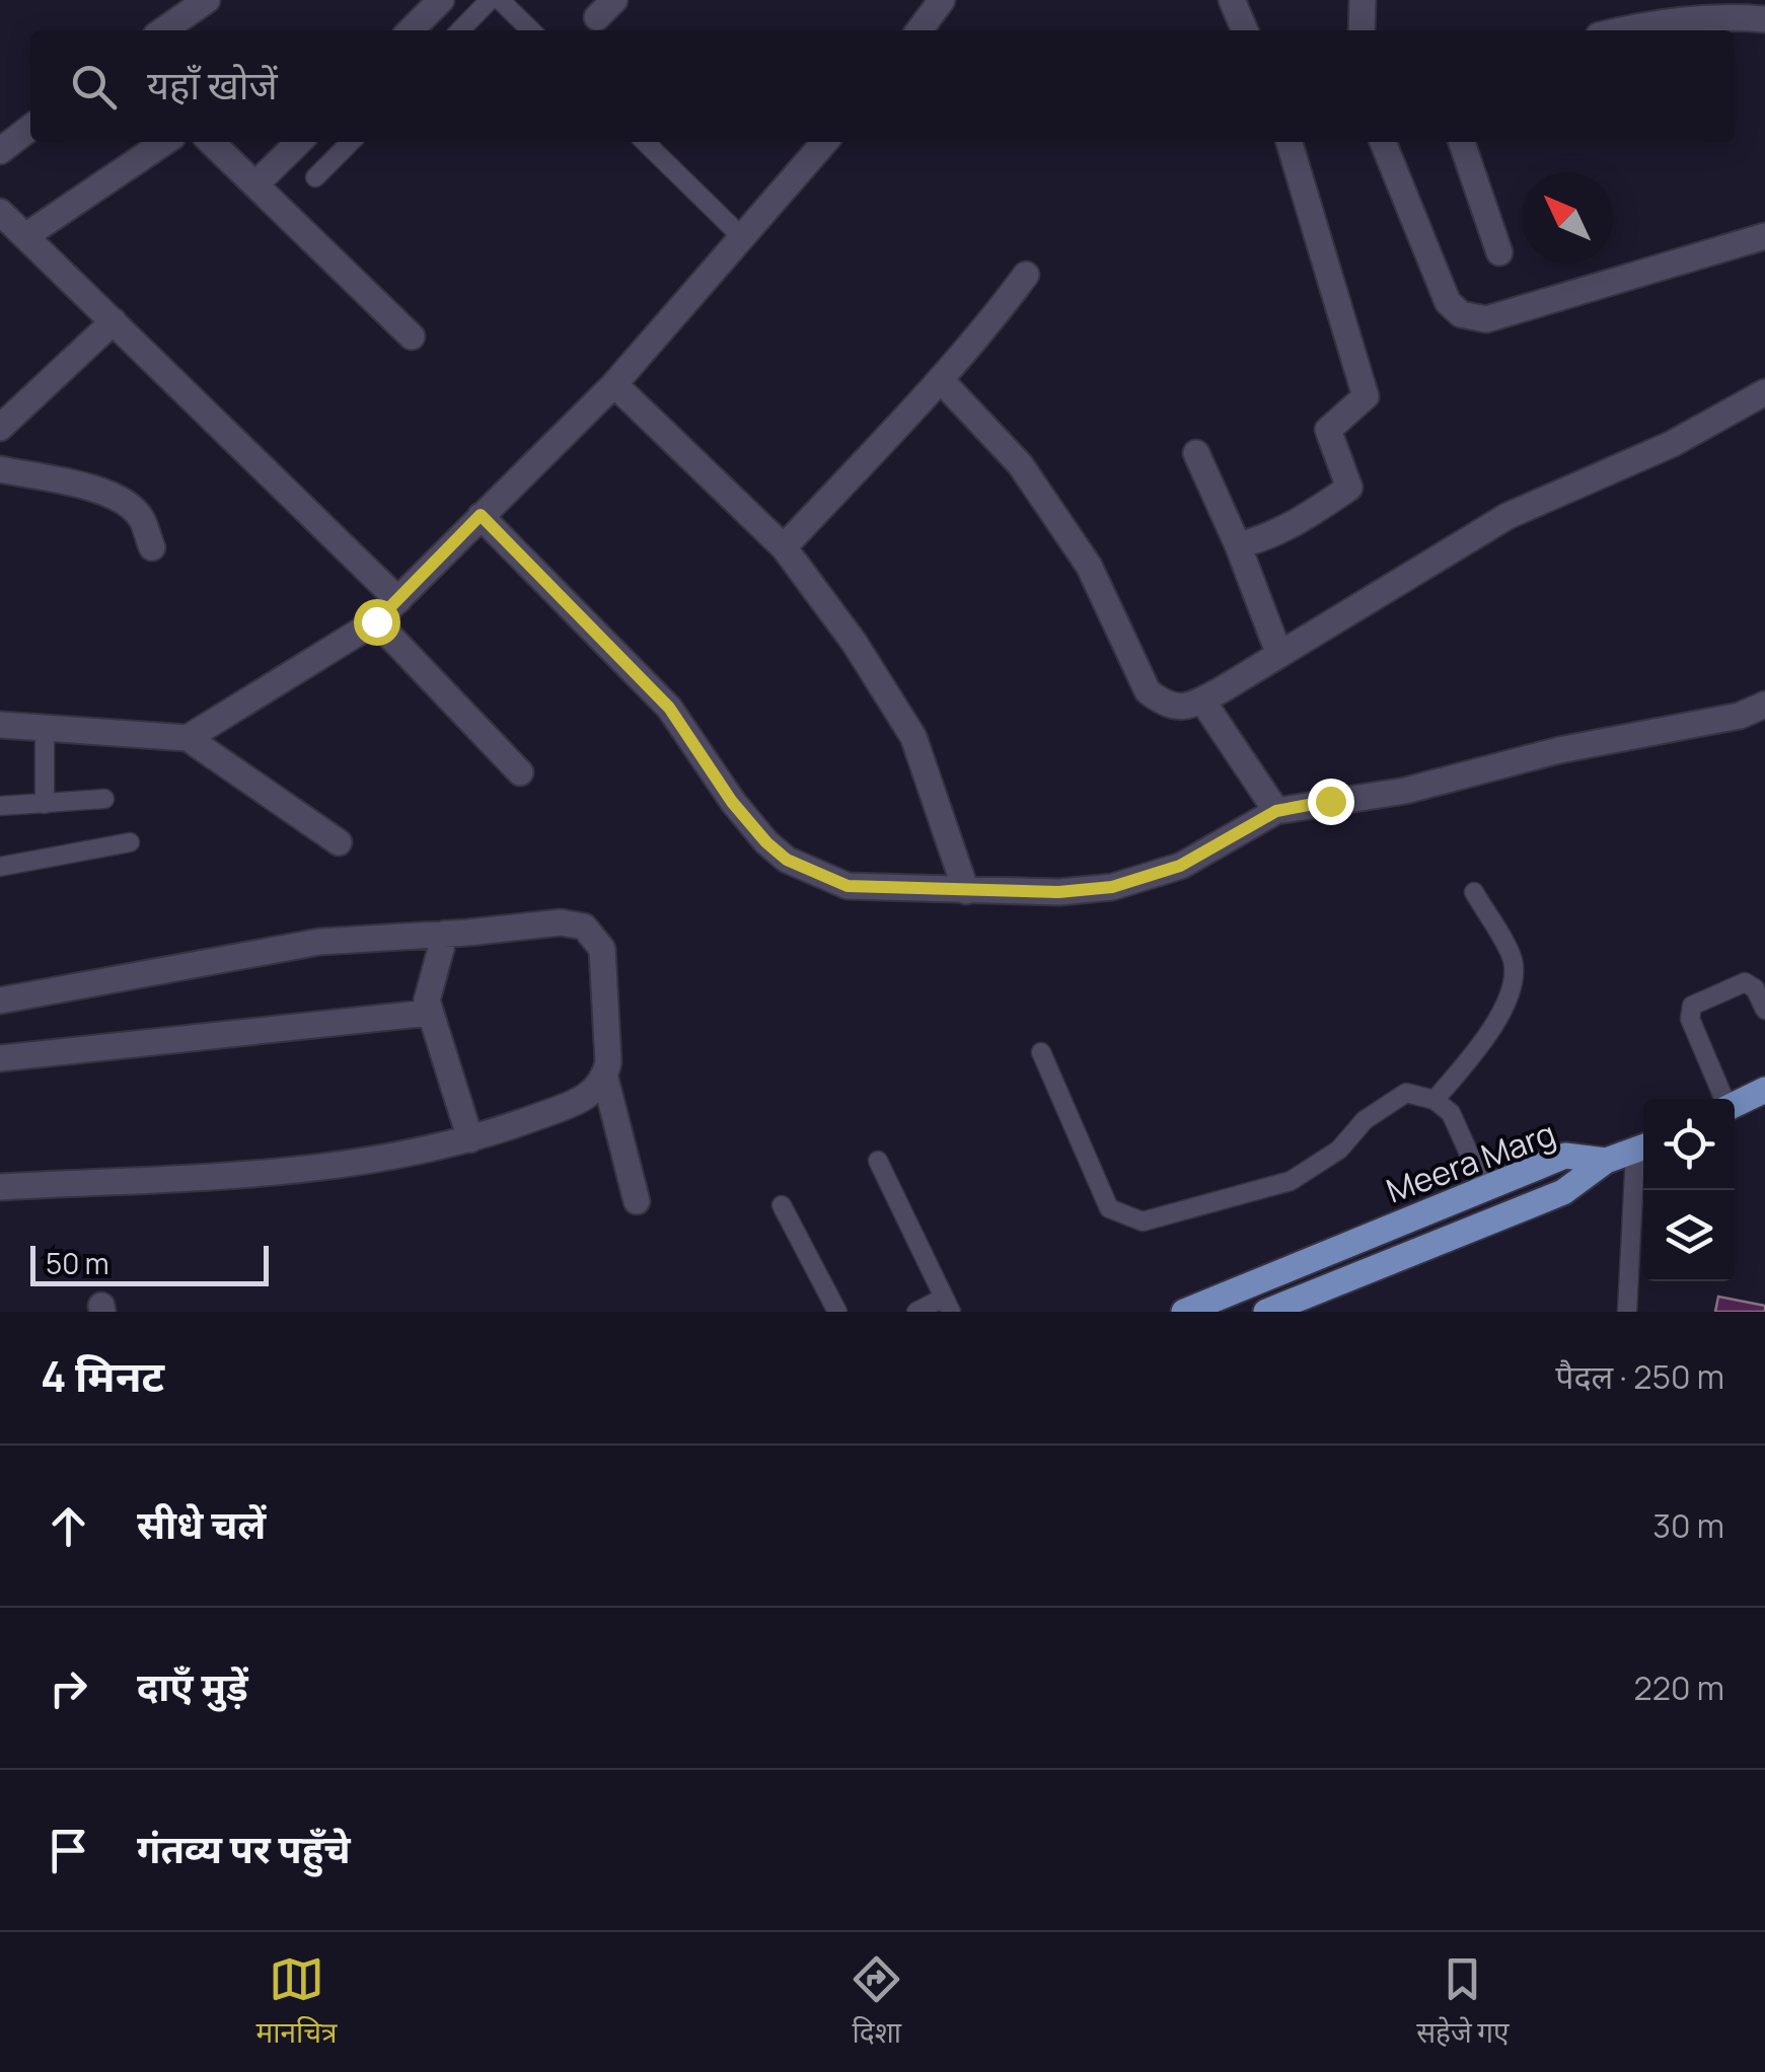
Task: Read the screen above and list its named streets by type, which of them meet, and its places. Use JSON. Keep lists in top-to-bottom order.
{
  "streets": {
    "main road": ["Meera Marg"]
  },
  "scale_bar": "50 m",
  "north": "top left",
  "page": {
    "search": "यहाँ खोजें",
    "scale": "50 m",
    "heading": ["4 मिनट", "पैदल · 250 m"],
    "list": [
      ["सीधे चलें", "30 m"],
      ["दाएँ मुड़ें", "220 m"],
      "गंतव्य पर पहुँचे"
    ],
    "nav": ["मानचित्र", "दिशा", "सहेजे गए"]
  }
}
